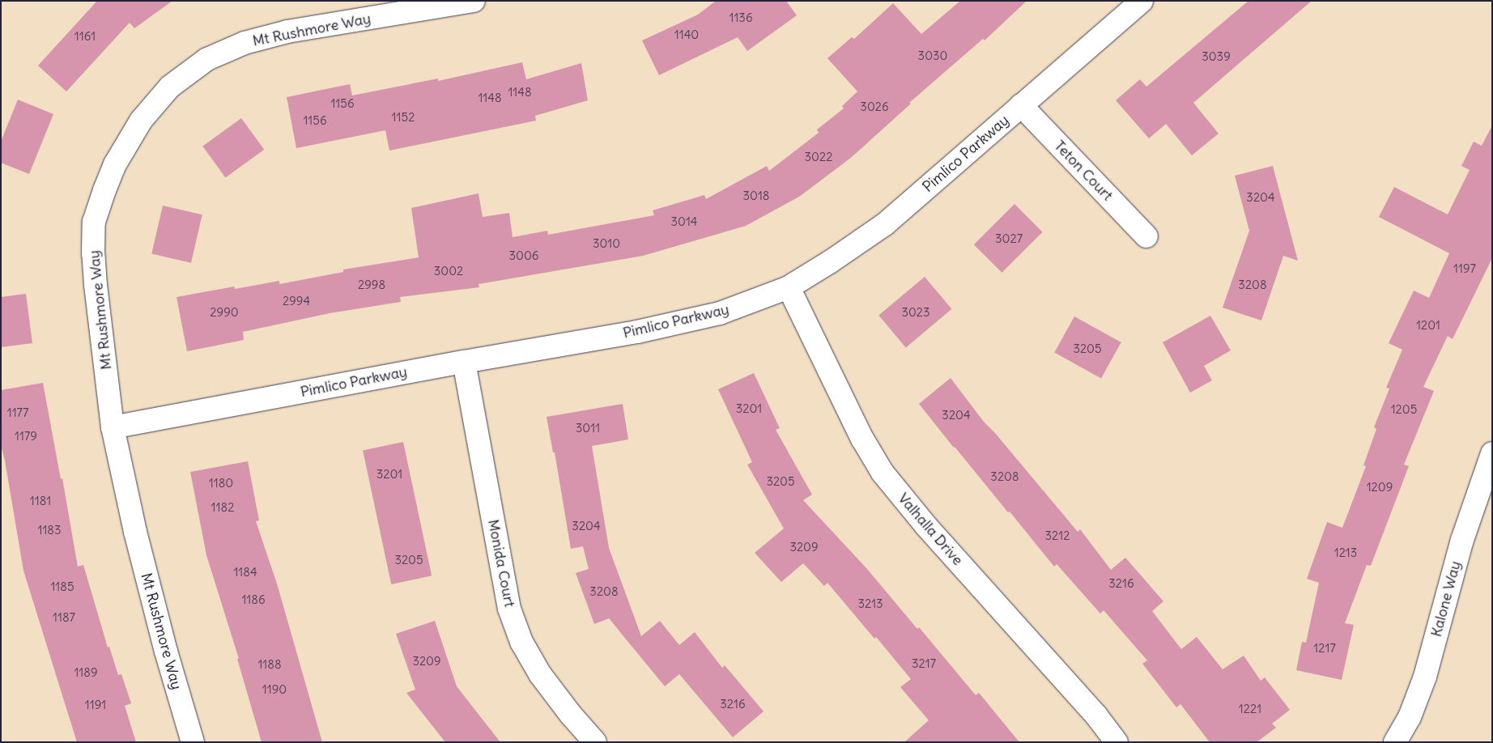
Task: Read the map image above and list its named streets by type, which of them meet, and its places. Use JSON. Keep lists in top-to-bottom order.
{
  "streets": {
    "street": [
      "Mt Rushmore Way",
      "Pimlico Parkway",
      "Teton Court",
      "Valhalla Drive",
      "Monida Court",
      "Kalone Way"
    ]
  },
  "crossings": [
    ["Mt Rushmore Way", "Pimlico Parkway"],
    ["Pimlico Parkway", "Teton Court"],
    ["Pimlico Parkway", "Valhalla Drive"],
    ["Pimlico Parkway", "Monida Court"]
  ],
  "house_numbers": [
    "1136",
    "1140",
    "1161",
    "3030",
    "3039",
    "1148",
    "1148",
    "1156",
    "3026",
    "1152",
    "1156",
    "3022",
    "3018",
    "3204",
    "3014",
    "3027",
    "3010",
    "3006",
    "1197",
    "3002",
    "2998",
    "3208",
    "2994",
    "2990",
    "3023",
    "1201",
    "3205",
    "3201",
    "1205",
    "1177",
    "3204",
    "3011",
    "1179",
    "3201",
    "3208",
    "3205",
    "1180",
    "1209",
    "1181",
    "1182",
    "3204",
    "1183",
    "3212",
    "3209",
    "1213",
    "3205",
    "1184",
    "3216",
    "1185",
    "3208",
    "1186",
    "3213",
    "1187",
    "1217",
    "3209",
    "3217",
    "1188",
    "1189",
    "1190",
    "3216",
    "1191",
    "1221"
  ]
}
